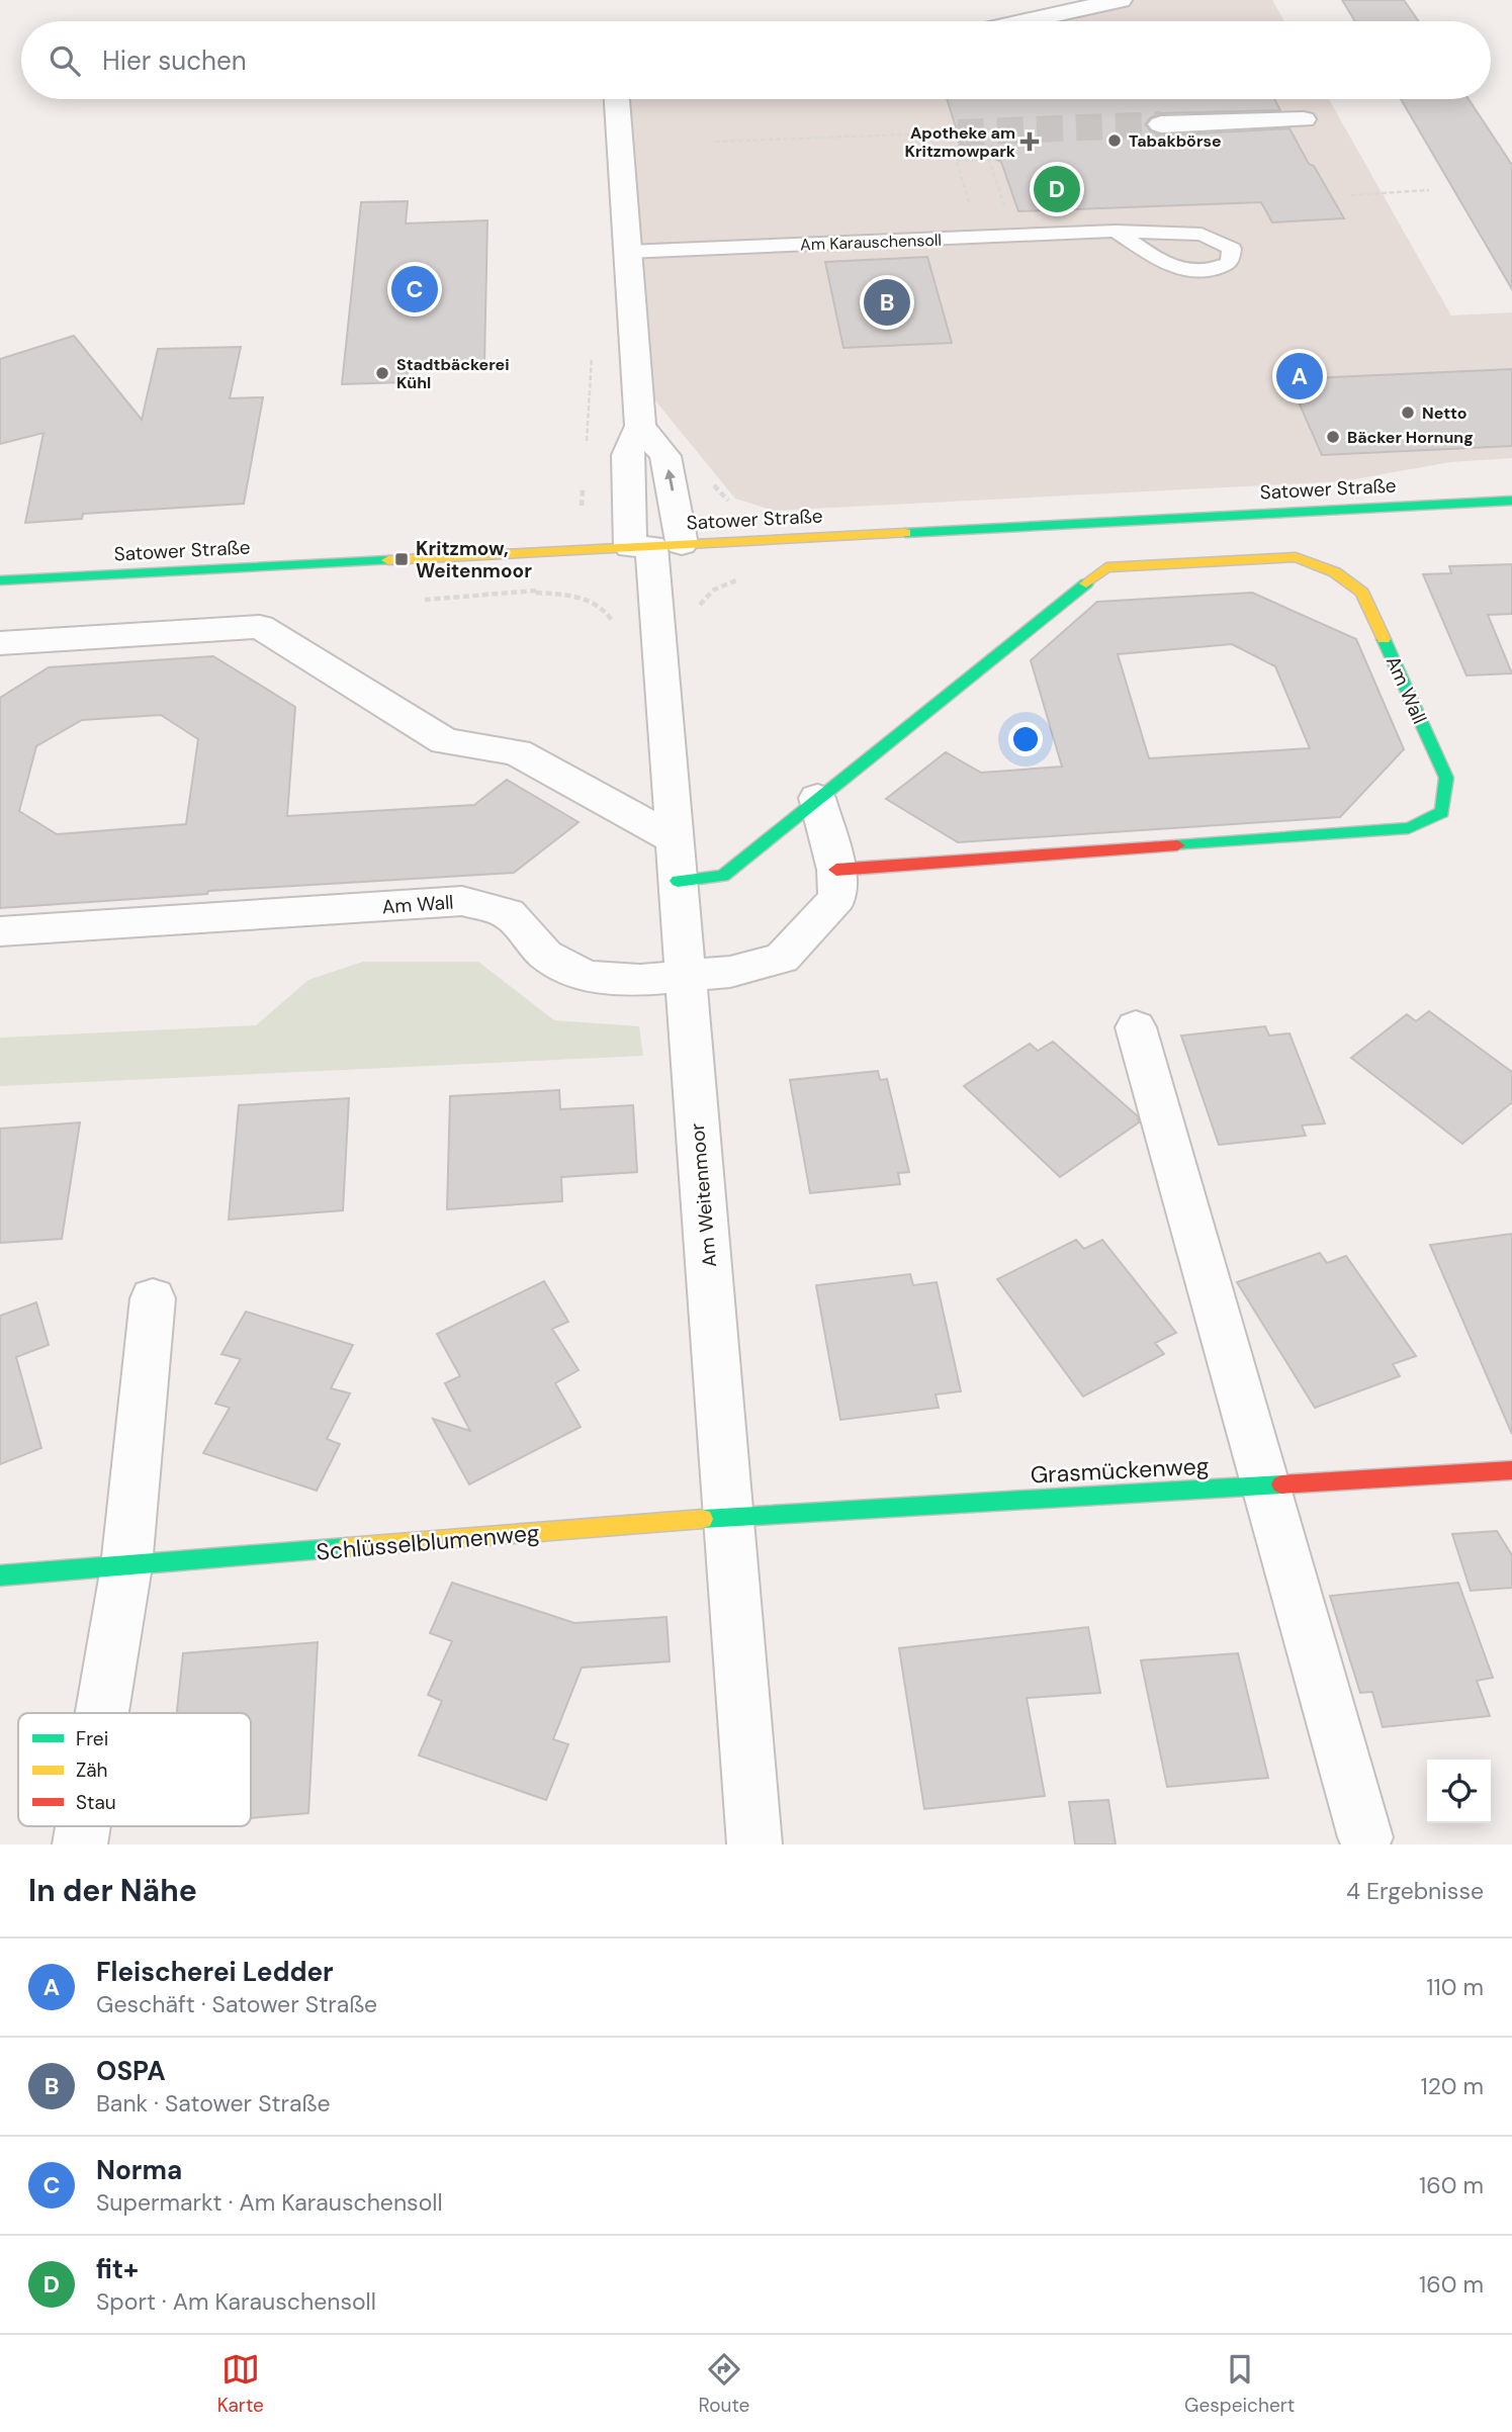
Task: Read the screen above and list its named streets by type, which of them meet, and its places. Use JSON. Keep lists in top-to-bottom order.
{
  "streets": {
    "street": [
      "Satower Straße",
      "Am Wall",
      "Am Weitenmoor",
      "Grasmückenweg",
      "Schlüsselblumenweg"
    ],
    "lane": ["Am Karauschensoll"]
  },
  "crossings": [
    ["Satower Straße", "Am Weitenmoor"],
    ["Am Wall", "Am Weitenmoor"],
    ["Am Weitenmoor", "Grasmückenweg"],
    ["Am Weitenmoor", "Schlüsselblumenweg"],
    ["Grasmückenweg", "Schlüsselblumenweg"]
  ],
  "places": {
    "other": [
      "Tabakbörse",
      "Stadtbäckerei Kühl",
      "Netto",
      "Bäcker Hornung"
    ],
    "health": ["Apotheke am Kritzmowpark"],
    "transit": ["Kritzmow, Weitenmoor"]
  },
  "legend": ["Frei", "Zäh", "Stau"],
  "page": {
    "search": "Hier suchen",
    "pins": [
      "D",
      "C",
      "B",
      "A"
    ],
    "heading": ["In der Nähe", "4 Ergebnisse"],
    "list": [
      {
        "mark": "A",
        "name": "Fleischerei Ledder",
        "note": "Geschäft · Satower Straße",
        "value": "110 m"
      },
      {
        "mark": "B",
        "name": "OSPA",
        "note": "Bank · Satower Straße",
        "value": "120 m"
      },
      {
        "mark": "C",
        "name": "Norma",
        "note": "Supermarkt · Am Karauschensoll",
        "value": "160 m"
      },
      {
        "mark": "D",
        "name": "fit+",
        "note": "Sport · Am Karauschensoll",
        "value": "160 m"
      }
    ],
    "nav": ["Karte", "Route", "Gespeichert"]
  }
}
